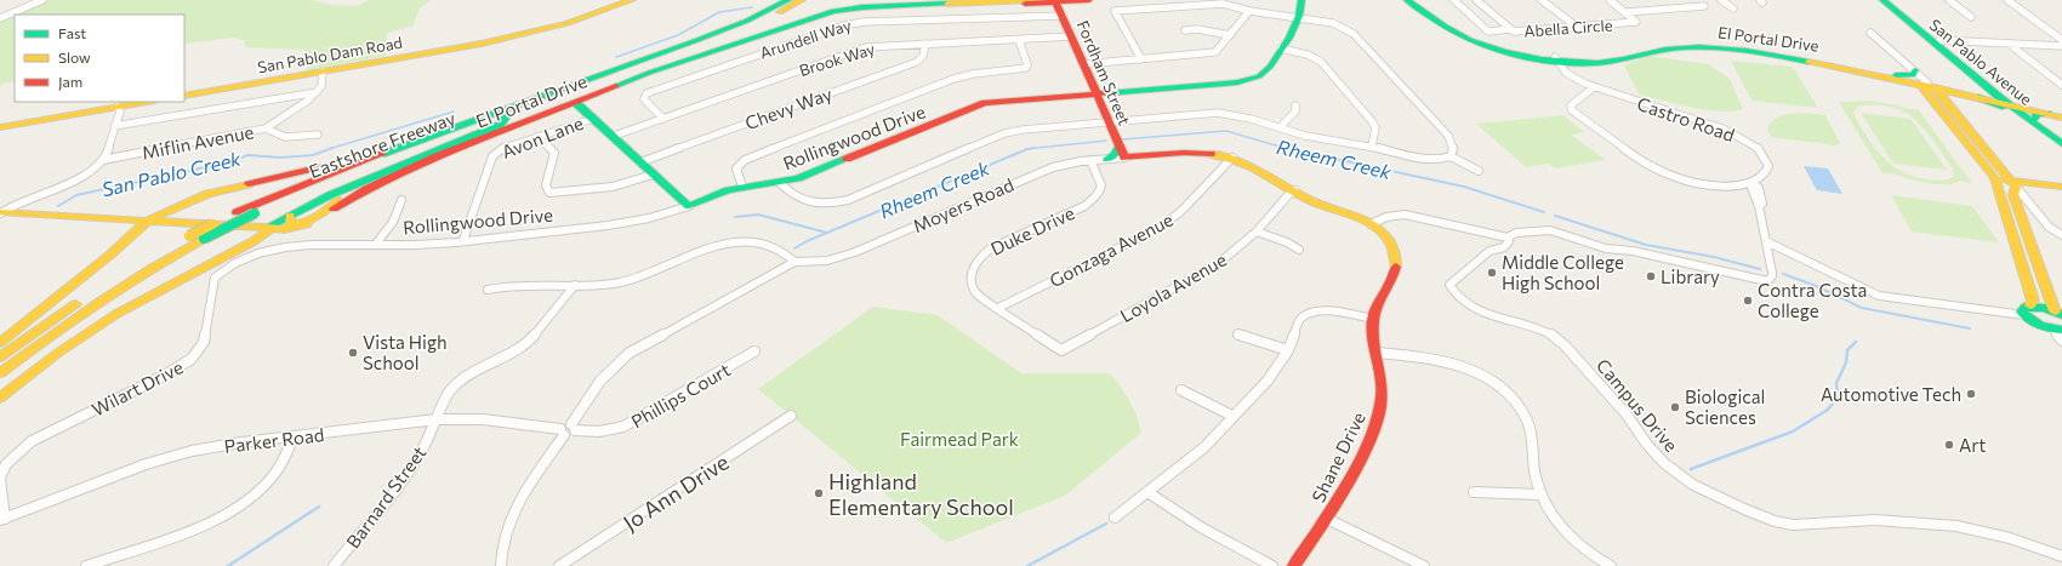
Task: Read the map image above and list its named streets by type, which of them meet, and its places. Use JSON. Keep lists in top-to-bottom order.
{
  "streets": {
    "main road": [
      "El Portal Drive",
      "San Pablo Dam Road",
      "San Pablo Avenue",
      "Fordham Street",
      "Rollingwood Drive",
      "Eastshore Freeway",
      "Shane Drive"
    ],
    "street": [
      "Abella Circle",
      "Arundell Way",
      "Brook Way",
      "Chevy Way",
      "Castro Road",
      "Avon Lane",
      "Miflin Avenue",
      "Moyers Road",
      "Duke Drive",
      "Gonzaga Avenue",
      "Loyola Avenue",
      "Wilart Drive",
      "Phillips Court",
      "Campus Drive",
      "Parker Road",
      "Jo Ann Drive",
      "Barnard Street"
    ]
  },
  "crossings": [
    ["Arundell Way", "Brook Way"],
    ["Arundell Way", "Fordham Street"],
    ["El Portal Drive", "San Pablo Avenue"],
    ["El Portal Drive", "Fordham Street"],
    ["El Portal Drive", "Castro Road"],
    ["Brook Way", "Fordham Street"],
    ["Brook Way", "Chevy Way"],
    ["Fordham Street", "Rollingwood Drive"],
    ["Fordham Street", "Moyers Road"],
    ["Fordham Street", "Shane Drive"],
    ["Avon Lane", "Rollingwood Drive"],
    ["Rollingwood Drive", "Wilart Drive"],
    ["Moyers Road", "Duke Drive"],
    ["Moyers Road", "Phillips Court"],
    ["Moyers Road", "Shane Drive"],
    ["Duke Drive", "Gonzaga Avenue"],
    ["Duke Drive", "Loyola Avenue"],
    ["Gonzaga Avenue", "Shane Drive"],
    ["Loyola Avenue", "Shane Drive"],
    ["Wilart Drive", "Parker Road"],
    ["Parker Road", "Barnard Street"]
  ],
  "water": ["Rheem Creek", "San Pablo Creek"],
  "parks": ["Fairmead Park"],
  "places": [
    "Middle College High School",
    "Library",
    "Contra Costa College",
    "Vista High School",
    "Automotive Tech",
    "Biological Sciences",
    "Art",
    "Highland Elementary School"
  ],
  "legend": ["Fast", "Slow", "Jam"]
}
